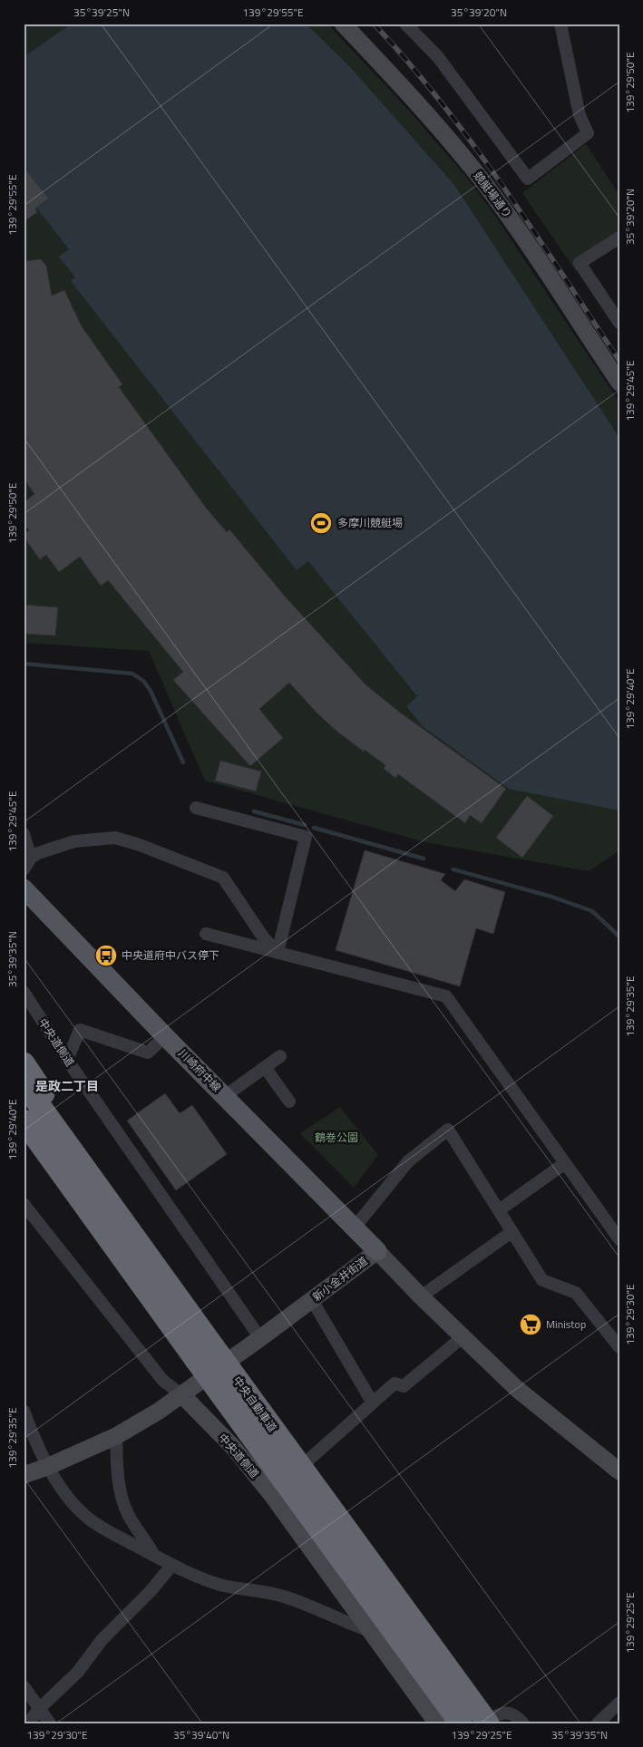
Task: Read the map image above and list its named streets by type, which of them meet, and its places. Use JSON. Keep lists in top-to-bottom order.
{
  "streets": {
    "highway": ["中央自動車道"],
    "main road": ["川崎府中線"],
    "street": ["競艇場通り", "中央道側道", "新小金井街道"]
  },
  "crossings": [
    ["中央道側道", "新小金井街道"],
    ["川崎府中線", "新小金井街道"]
  ],
  "districts": ["是政二丁目"],
  "parks": ["鶴巻公園"],
  "places": {
    "sports": ["多摩川競艇場"],
    "bus stop": ["中央道府中バス停下"],
    "supermarket": ["Ministop"]
  },
  "coordinates": [
    "35°39'25\"N",
    "139°29'55\"E",
    "35°39'20\"N",
    "139°29'50\"E",
    "139°29'45\"E",
    "139°29'40\"E",
    "35°39'35\"N",
    "139°29'35\"E",
    "139°29'30\"E",
    "139°29'25\"E",
    "35°39'40\"N"
  ]
}
